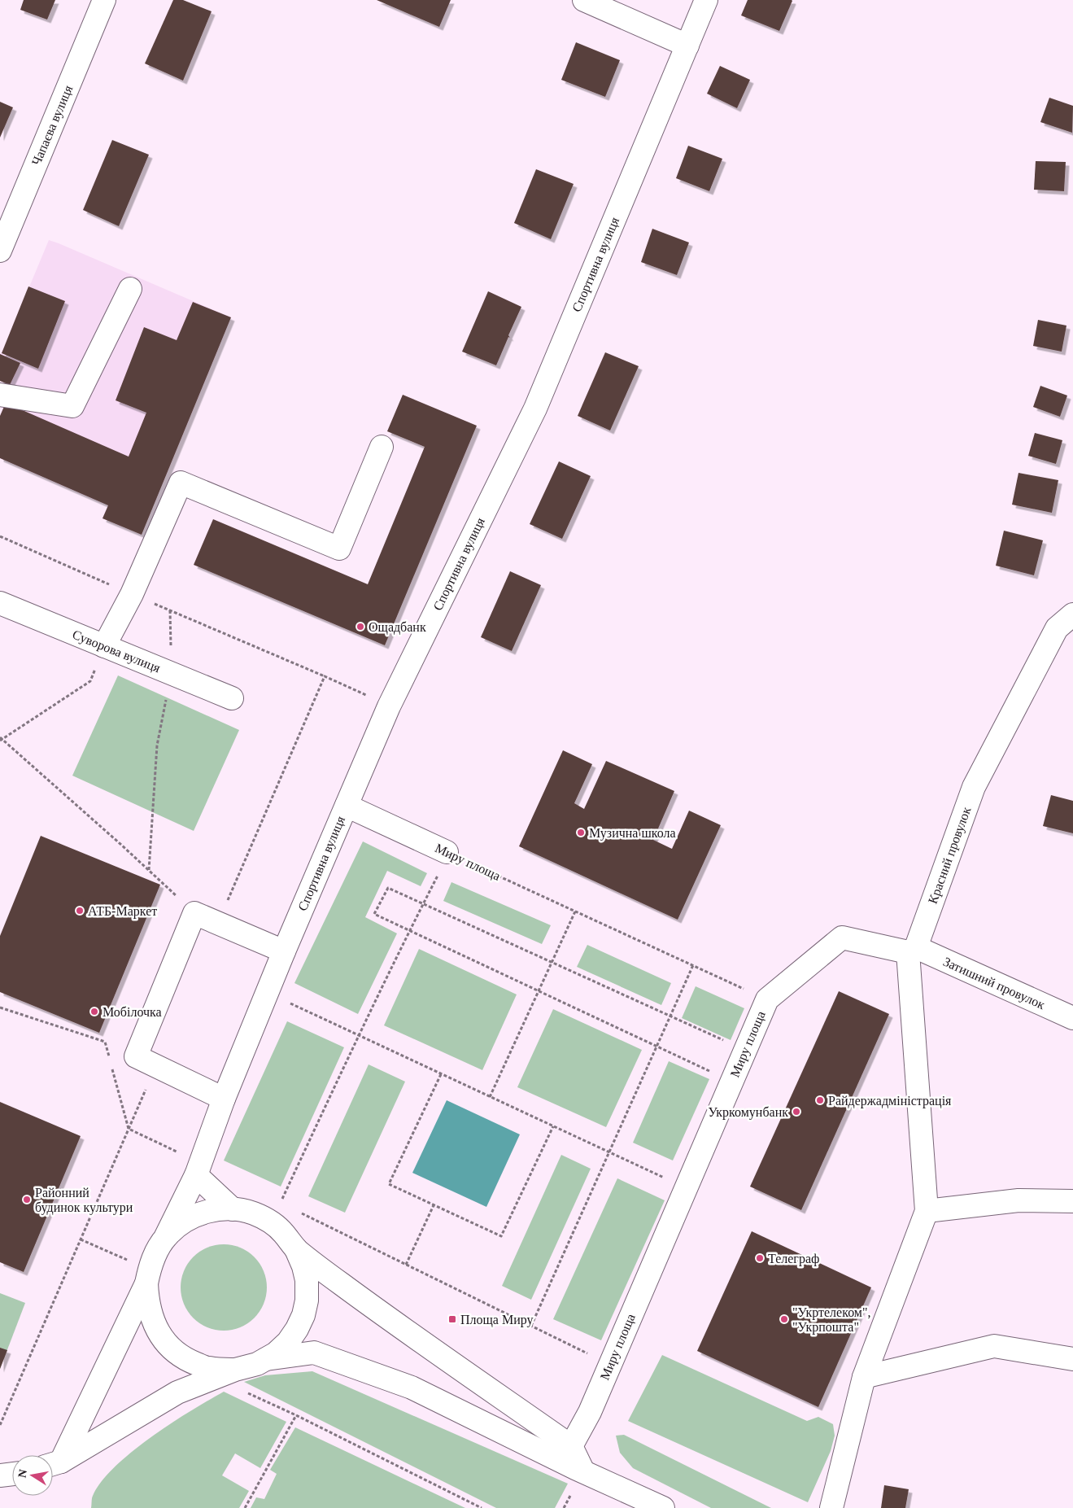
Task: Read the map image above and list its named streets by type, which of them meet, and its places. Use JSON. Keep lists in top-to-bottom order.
{
  "streets": {
    "street": [
      "Чапаєва вулиця",
      "Спортивна вулиця",
      "Суворова вулиця",
      "Красний провулок",
      "Миру площа",
      "Затишний провулок"
    ]
  },
  "crossings": [
    ["Спортивна вулиця", "Миру площа"],
    ["Красний провулок", "Затишний провулок"]
  ],
  "places": {
    "other": [
      "Ощадбанк",
      "Музична школа",
      "АТБ-Маркет",
      "Мобілочка",
      "Райдержадміністрація",
      "Укркомунбанк",
      "Районний будинок культури",
      "Телеграф",
      "\"Укртелеком\", \"Укрпошта\""
    ],
    "transit": ["Площа Миру"]
  },
  "north": "left"
}
